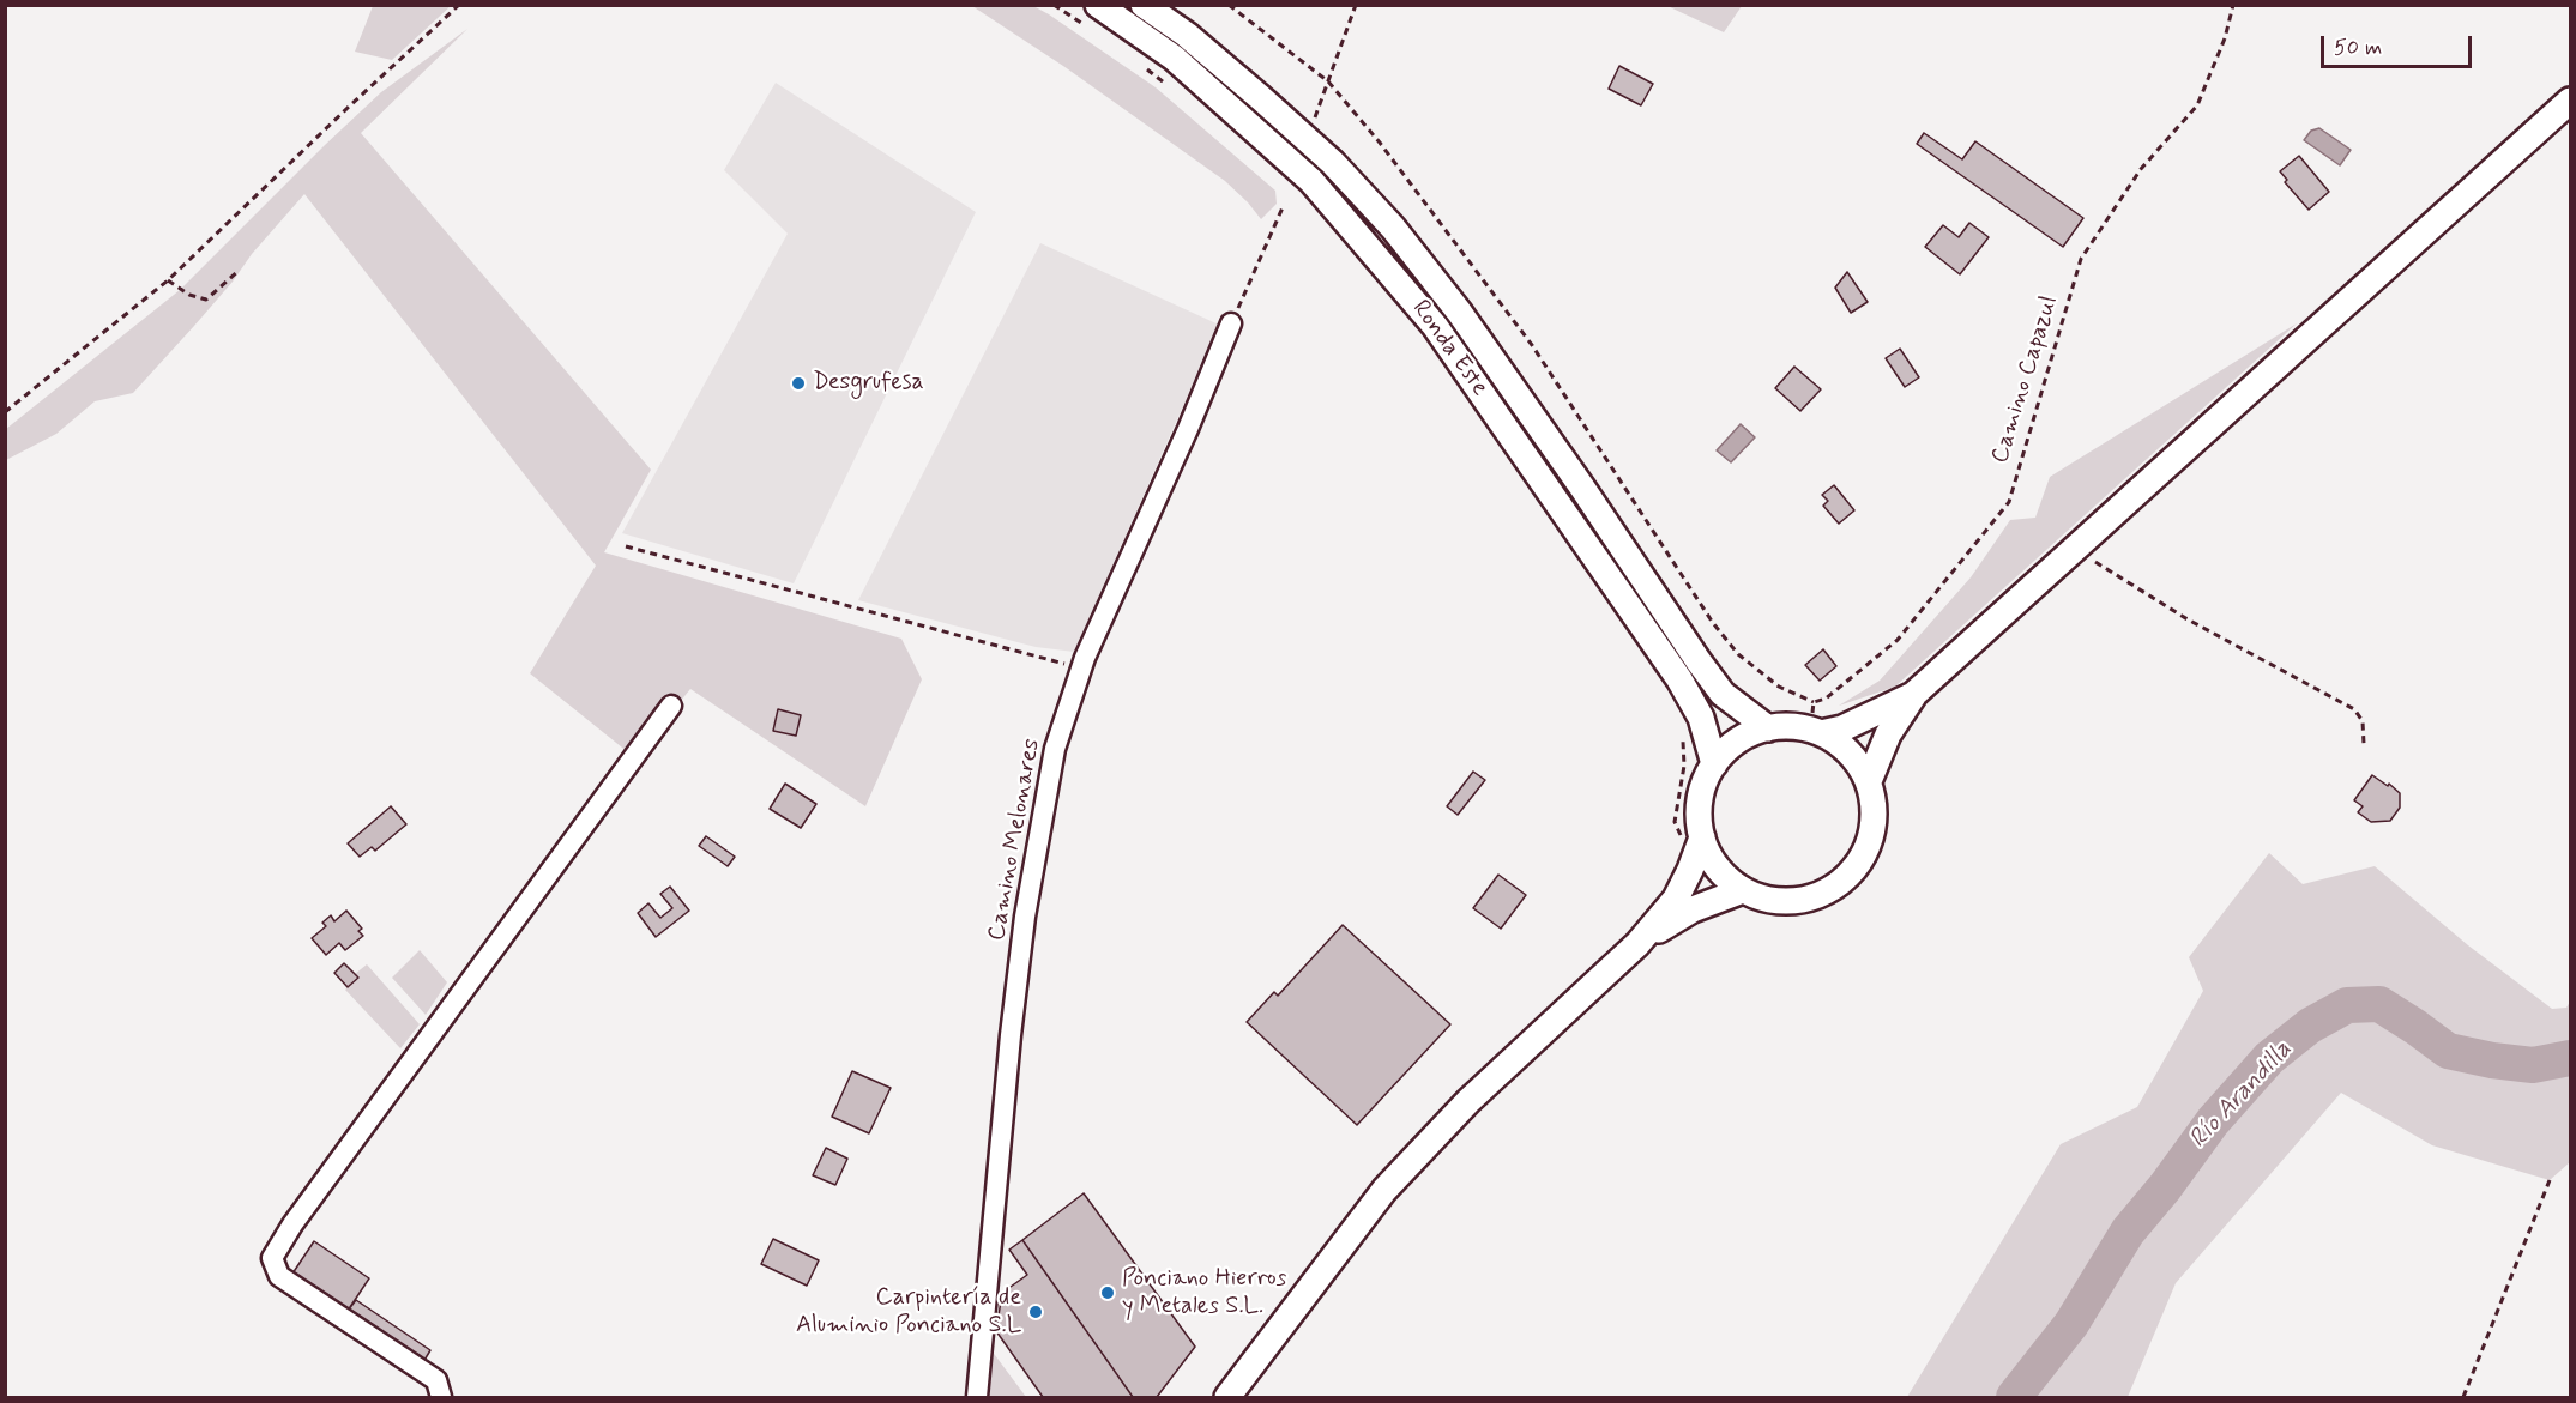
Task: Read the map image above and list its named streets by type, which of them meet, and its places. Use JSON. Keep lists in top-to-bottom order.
{
  "streets": {
    "main road": ["Ronda Este"],
    "street": ["Camino Melonares"],
    "path": ["Camino Capazul"]
  },
  "water": ["Río Arandilla"],
  "places": ["Desgrufesa", "Ponciano Hierros y Metales S.L.", "Carpintería de Aluminio Ponciano S.L"],
  "scale_bar": "50 m"
}
